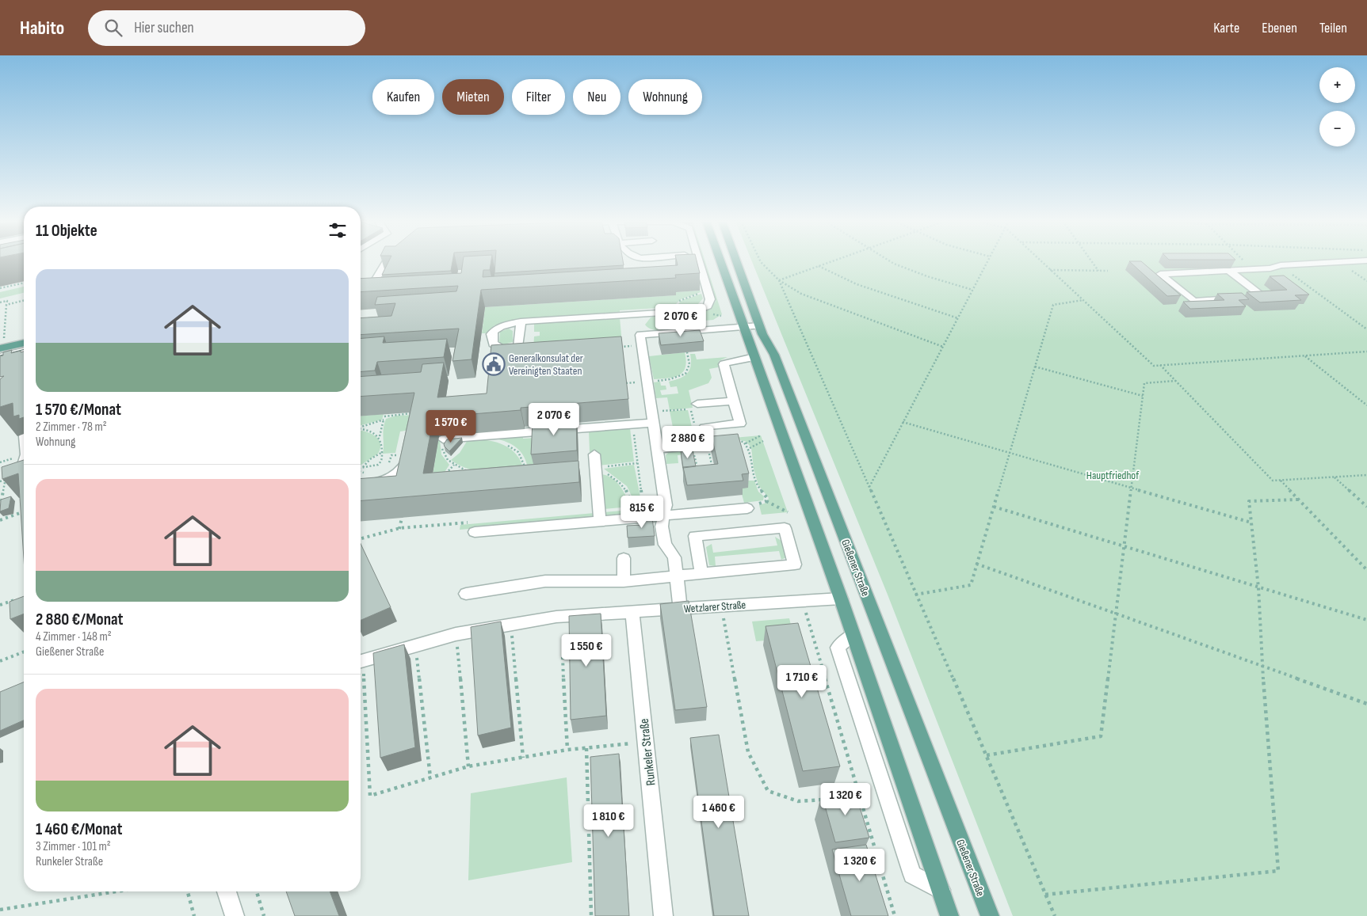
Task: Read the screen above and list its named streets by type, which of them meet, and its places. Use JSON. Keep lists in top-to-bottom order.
{
  "streets": {
    "main road": ["Gießener Straße"],
    "street": ["Wetzlarer Straße", "Runkeler Straße"]
  },
  "crossings": [
    ["Wetzlarer Straße", "Runkeler Straße"]
  ],
  "parks": ["Hauptfriedhof"],
  "places": {
    "public building": ["Generalkonsulat der Vereinigten Staaten"]
  },
  "page": {
    "header": "Habito",
    "search": "Hier suchen",
    "nav": ["Karte", "Ebenen", "Teilen"],
    "map_buttons": ["+", "−"],
    "chip": [
      "Kaufen",
      "Mieten",
      "Filter",
      "Neu",
      "Wohnung"
    ],
    "heading": "11 Objekte",
    "list": [
      {
        "name": "1 570 €/Monat",
        "note": "2 Zimmer · 78 m² · Wohnung"
      },
      {
        "name": "2 880 €/Monat",
        "note": "4 Zimmer · 148 m² · Gießener Straße"
      },
      {
        "name": "1 460 €/Monat",
        "note": "3 Zimmer · 101 m² · Runkeler Straße"
      }
    ],
    "price": [
      "2 070 €",
      "2 070 €",
      "1 570 €",
      "2 880 €",
      "815 €",
      "1 550 €",
      "1 710 €",
      "1 320 €",
      "1 460 €",
      "1 810 €",
      "1 320 €"
    ]
  }
}
